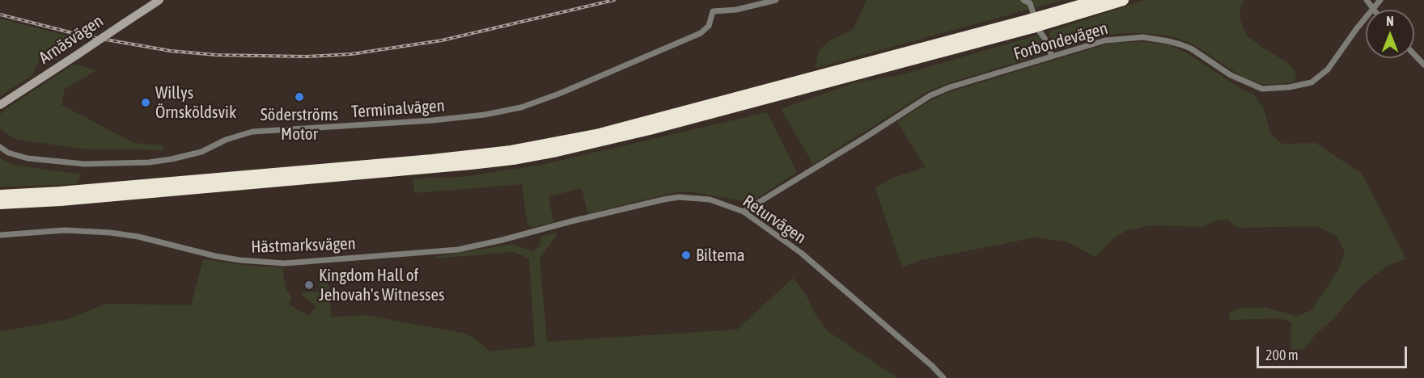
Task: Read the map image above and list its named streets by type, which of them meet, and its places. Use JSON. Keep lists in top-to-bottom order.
{
  "streets": {
    "street": [
      "Arnäsvägen",
      "Forbondevägen",
      "Terminalvägen",
      "Returvägen",
      "Hästmarksvägen"
    ]
  },
  "crossings": [
    ["Forbondevägen", "Returvägen"],
    ["Returvägen", "Hästmarksvägen"]
  ],
  "places": [
    "Söderströms Motor",
    "Willys Örnsköldsvik",
    "Biltema",
    "Kingdom Hall of Jehovah's Witnesses"
  ],
  "scale_bar": "200 m",
  "north": "top"
}
